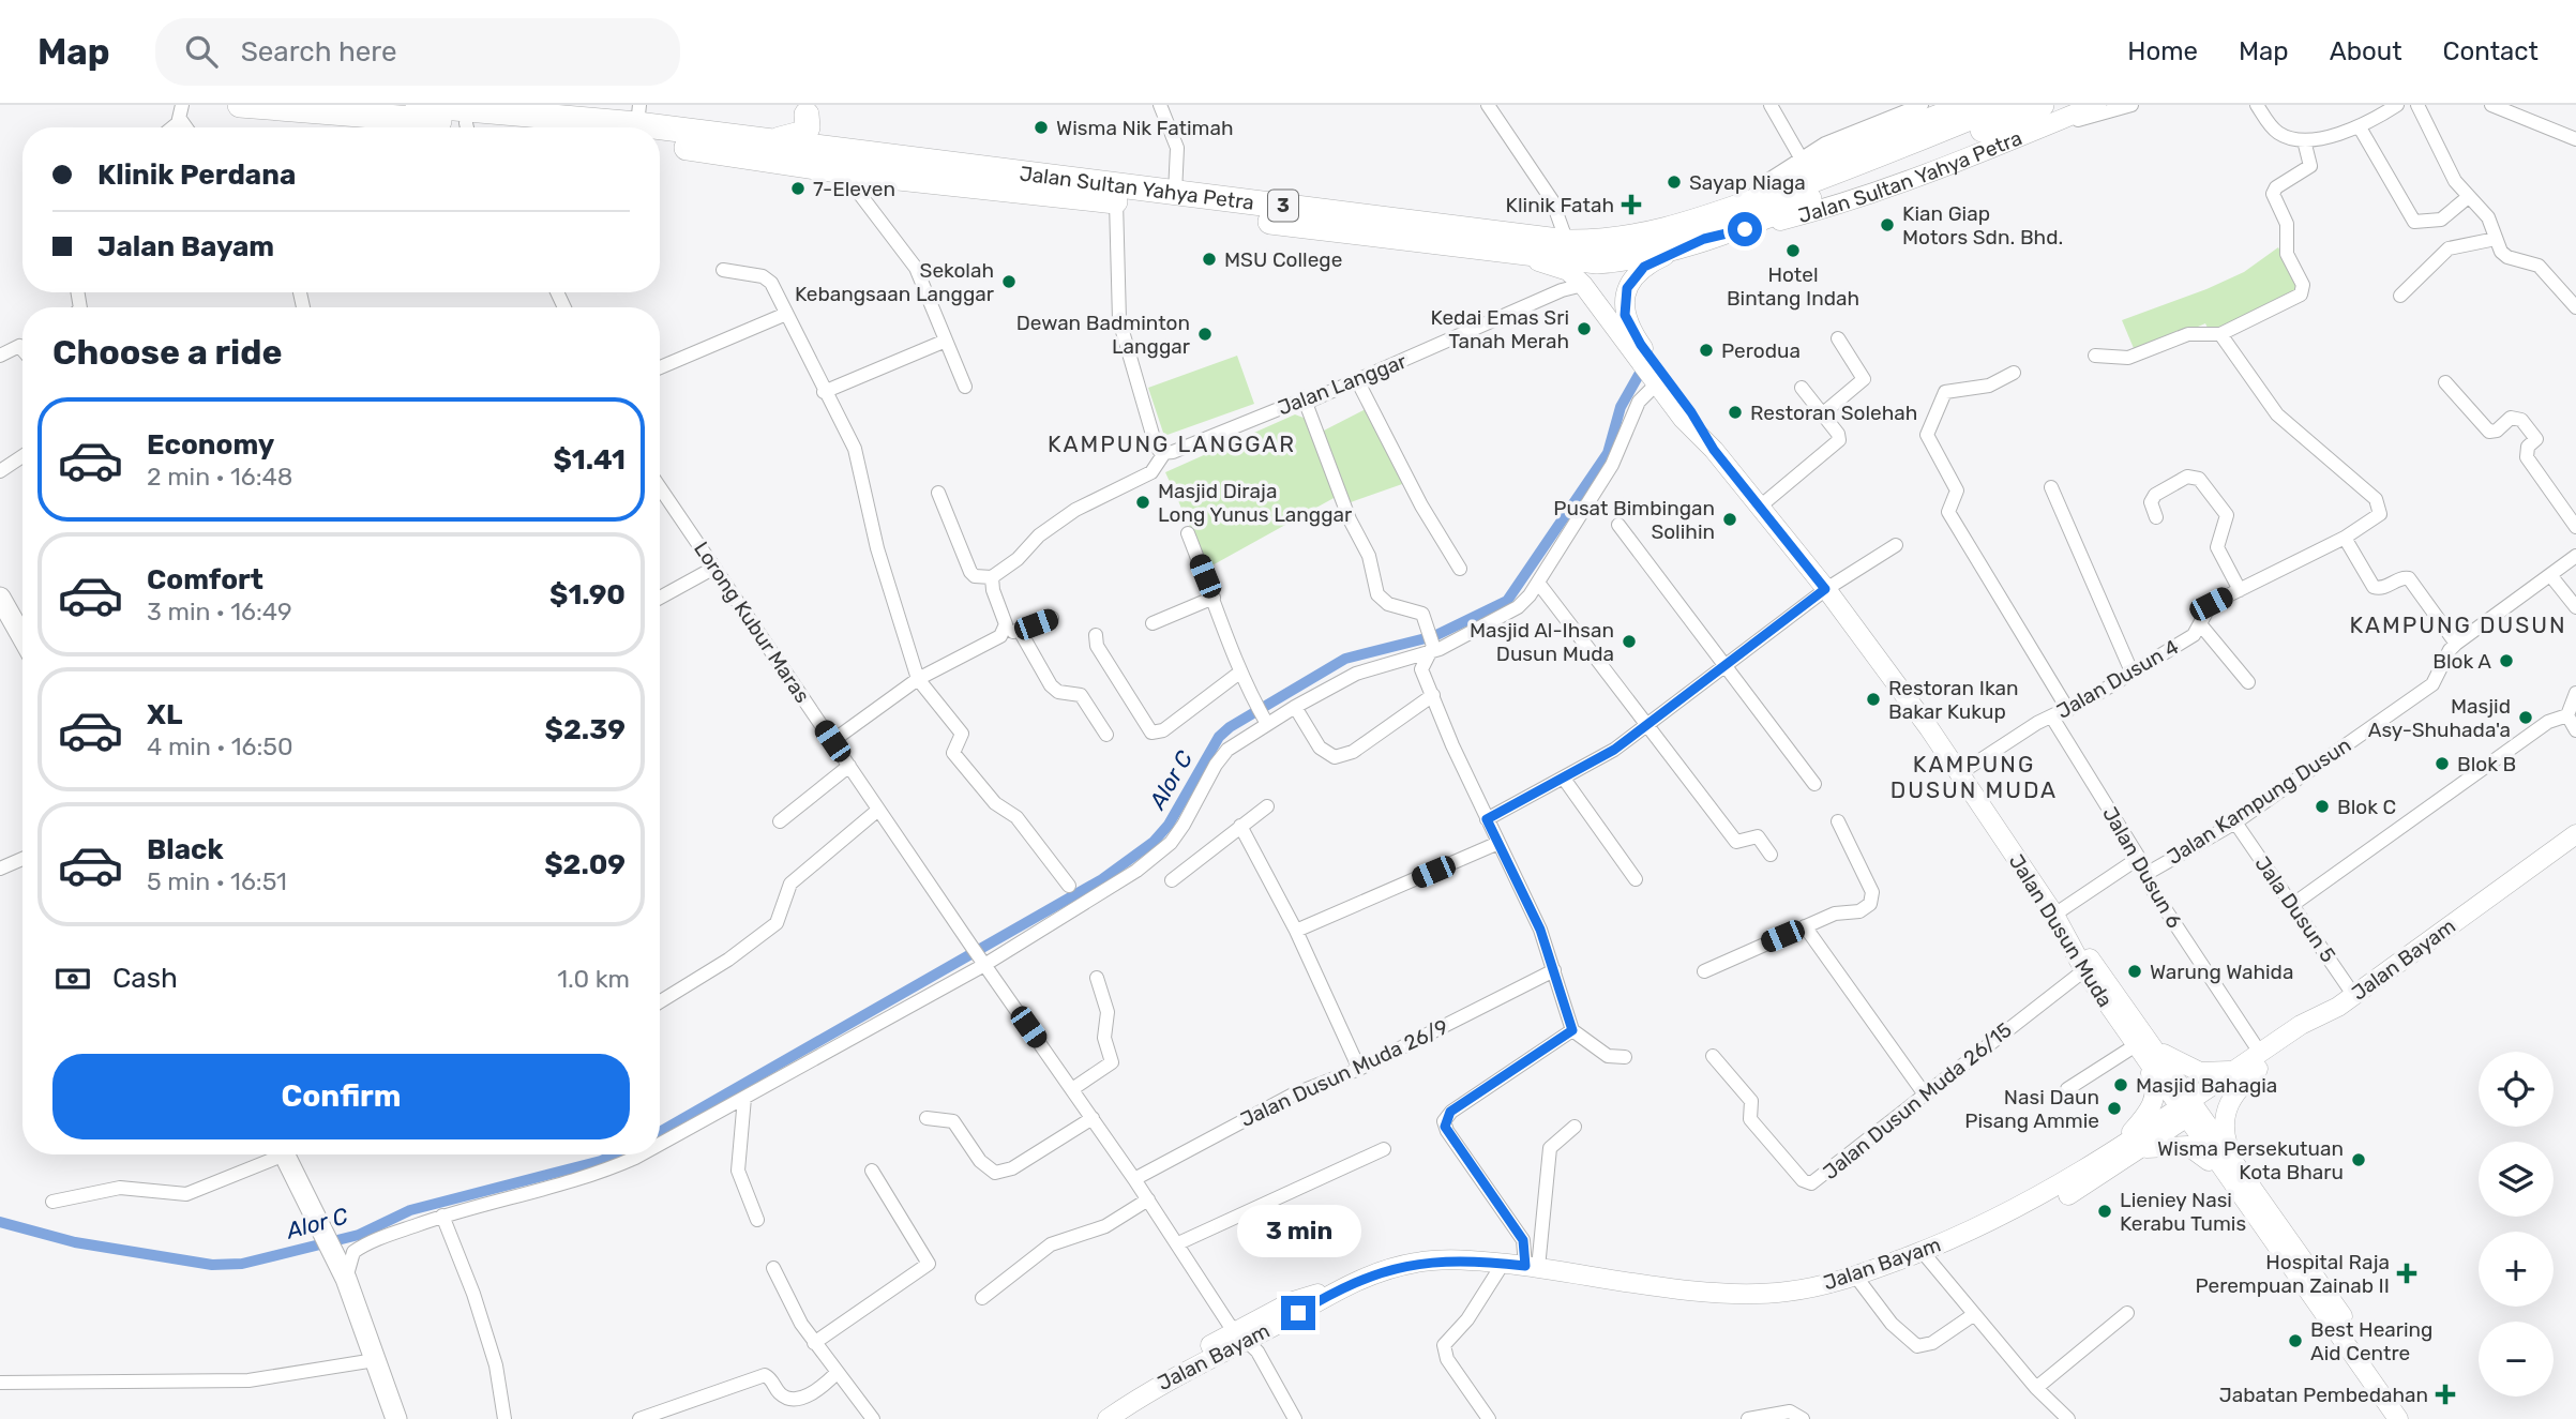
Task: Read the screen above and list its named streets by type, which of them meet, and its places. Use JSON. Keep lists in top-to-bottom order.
{
  "streets": {
    "highway": ["Jalan Sultan Yahya Petra", "3"],
    "main road": ["Jalan Dusun Muda", "Jalan Bayam"],
    "street": [
      "Jalan Langgar",
      "Lorong Kubur Maras",
      "Jalan Dusun 4",
      "Jalan Kampung Dusun",
      "Jalan Dusun 6",
      "Jala Dusun 5",
      "Jalan Dusun Muda 26/9",
      "Jalan Dusun Muda 26/15"
    ]
  },
  "crossings": [
    ["Jalan Sultan Yahya Petra", "Jalan Dusun Muda"],
    ["Jalan Langgar", "Jalan Dusun Muda"],
    ["Lorong Kubur Maras", "Jalan Bayam"],
    ["Lorong Kubur Maras", "Jalan Dusun Muda 26/9"],
    ["Jalan Dusun 4", "Jalan Dusun 6"],
    ["Jalan Dusun 4", "Jalan Dusun Muda"],
    ["Jalan Kampung Dusun", "Jalan Dusun 6"],
    ["Jalan Kampung Dusun", "Jala Dusun 5"],
    ["Jalan Dusun 6", "Jalan Bayam"],
    ["Jala Dusun 5", "Jalan Bayam"],
    ["Jalan Dusun Muda", "Jalan Dusun Muda 26/15"]
  ],
  "districts": ["KAMPUNG LANGGAR", "KAMPUNG DUSUN", "KAMPUNG DUSUN MUDA"],
  "water": ["Alor C"],
  "places": {
    "other": [
      "Wisma Nik Fatimah",
      "Sayap Niaga",
      "7-Eleven",
      "Kian Giap Motors Sdn. Bhd.",
      "Hotel Bintang Indah",
      "MSU College",
      "Sekolah Kebangsaan Langgar",
      "Kedai Emas Sri Tanah Merah",
      "Dewan Badminton Langgar",
      "Perodua",
      "Restoran Solehah",
      "Masjid Diraja Long Yunus Langgar",
      "Pusat Bimbingan Solihin",
      "Masjid Al-Ihsan Dusun Muda",
      "Blok A",
      "Restoran Ikan Bakar Kukup",
      "Masjid Asy-Shuhada'a",
      "Blok B",
      "Blok C",
      "Warung Wahida",
      "Masjid Bahagia",
      "Nasi Daun Pisang Ammie",
      "Wisma Persekutuan Kota Bharu",
      "Lieniey Nasi Kerabu Tumis",
      "Best Hearing Aid Centre"
    ],
    "health": ["Klinik Fatah", "Hospital Raja Perempuan Zainab II", "Jabatan Pembedahan"]
  },
  "page": {
    "header": "Map",
    "search": "Search here",
    "nav": [
      "Home",
      "Map",
      "About",
      "Contact"
    ],
    "banner": ["Klinik Perdana", "Jalan Bayam"],
    "heading": "Choose a ride",
    "list": [
      {
        "name": "Economy",
        "note": "2 min · 16:48",
        "value": "$1.41"
      },
      {
        "name": "Comfort",
        "note": "3 min · 16:49",
        "value": "$1.90"
      },
      {
        "name": "XL",
        "note": "4 min · 16:50",
        "value": "$2.39"
      },
      {
        "name": "Black",
        "note": "5 min · 16:51",
        "value": "$2.09"
      }
    ],
    "pay": ["Cash", "1.0 km"],
    "buttons": "Confirm",
    "map_buttons": ["+", "−"],
    "bubble": "3 min"
  }
}
